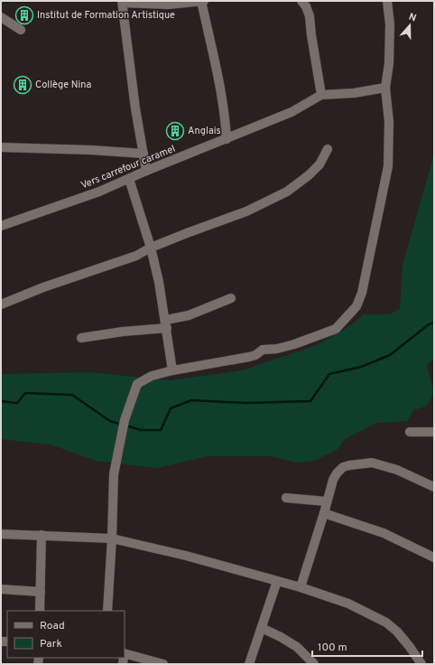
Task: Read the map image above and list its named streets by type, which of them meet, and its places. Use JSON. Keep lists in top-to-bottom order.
{
  "streets": {
    "street": ["Vers carrefour caramel"]
  },
  "places": {
    "building": ["Institut de Formation Artistique", "Collège Nina", "Anglais"]
  },
  "legend": ["Road", "Park"],
  "scale_bar": "100 m",
  "north": "top"
}
